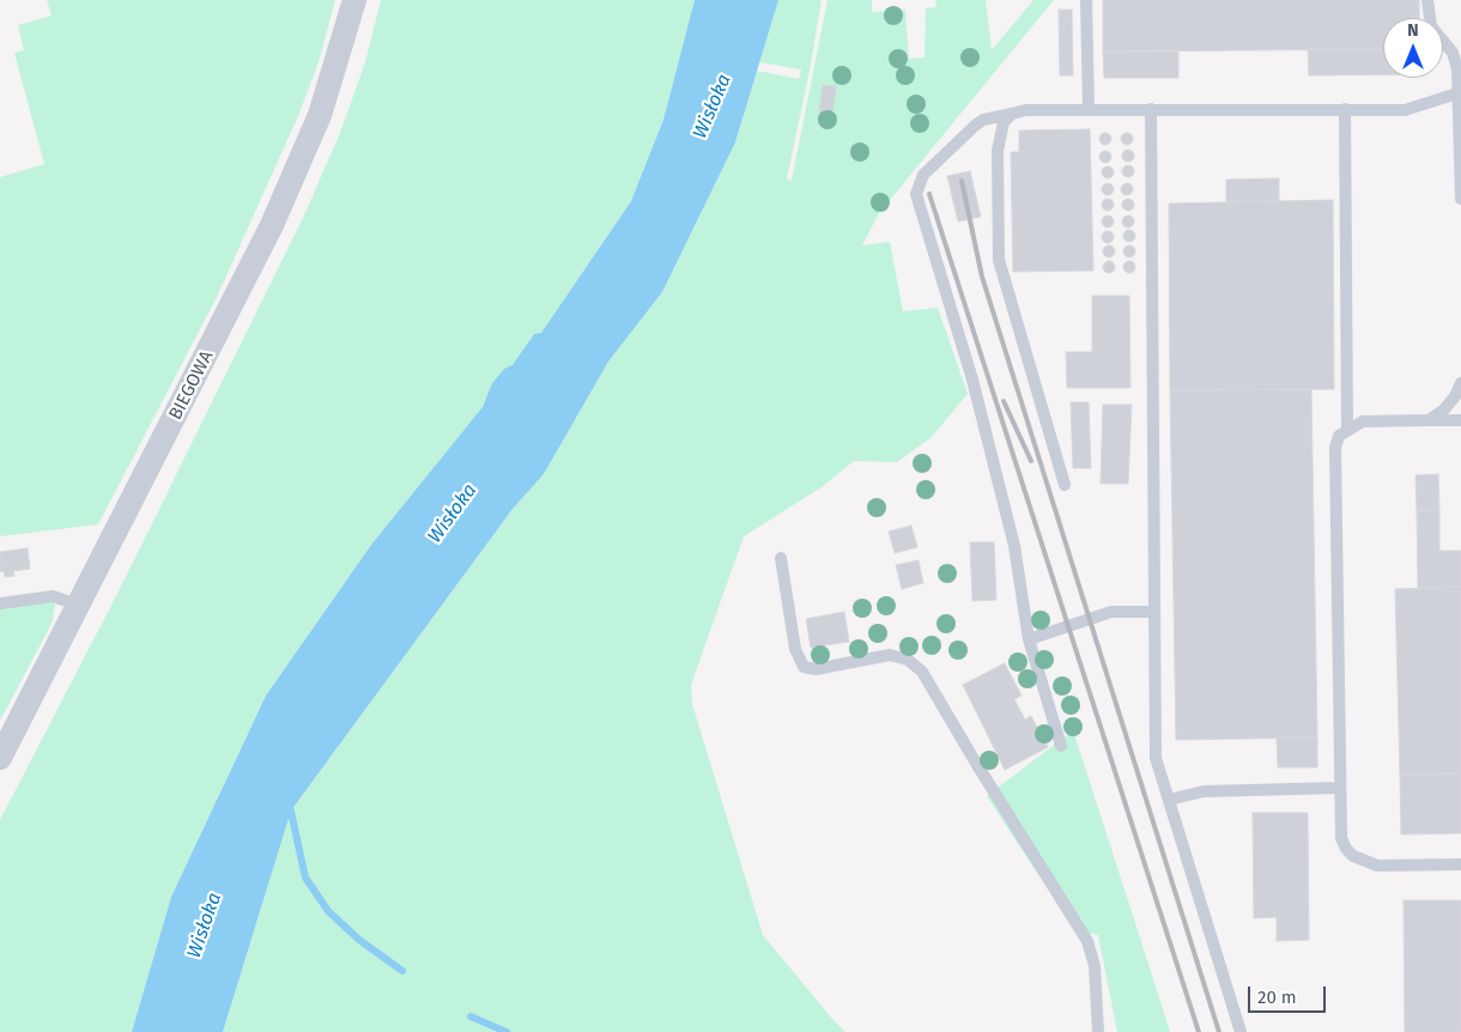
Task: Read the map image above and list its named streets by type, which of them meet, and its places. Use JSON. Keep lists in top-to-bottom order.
{
  "streets": {
    "street": ["BIEGOWA"]
  },
  "water": ["Wisłoka"],
  "scale_bar": "20 m",
  "north": "top"
}
